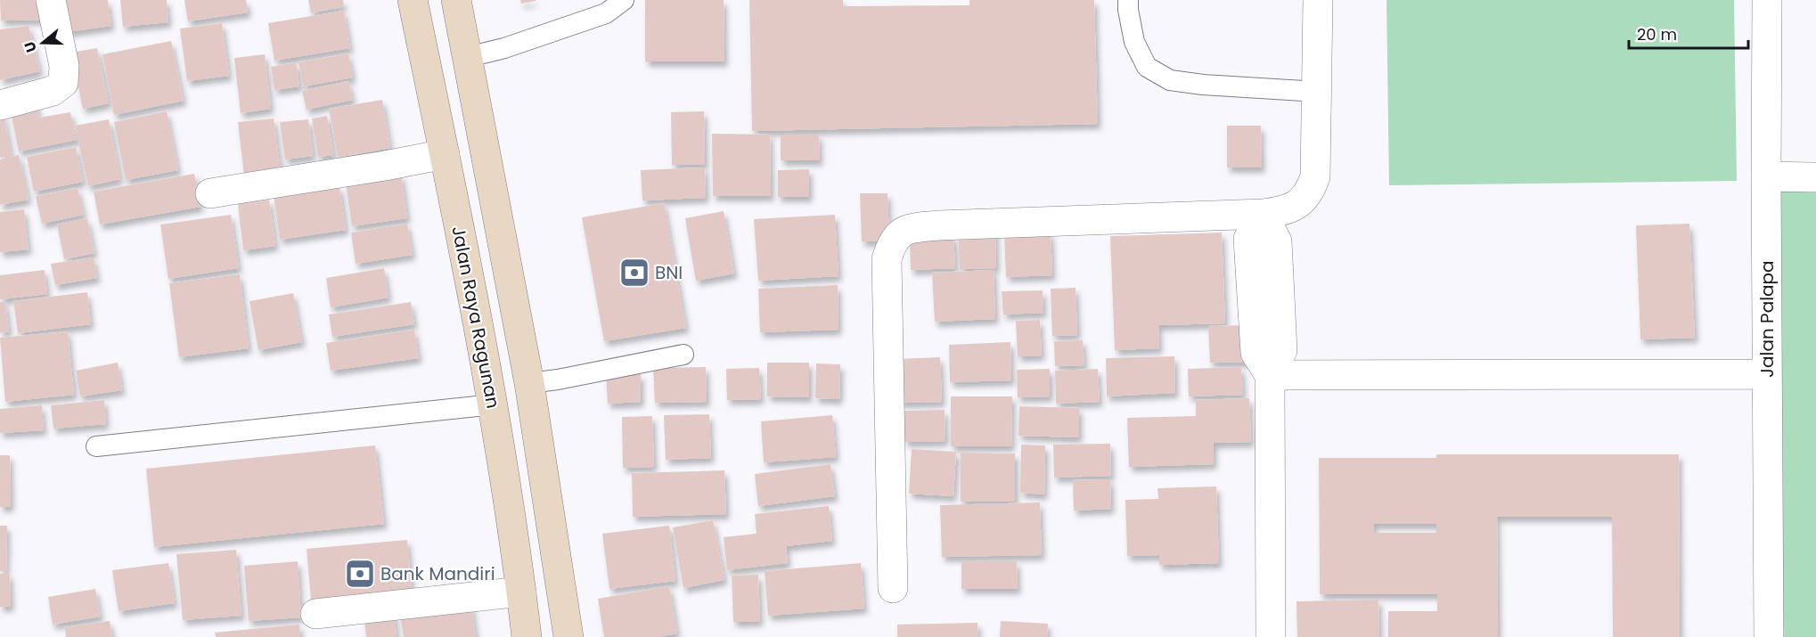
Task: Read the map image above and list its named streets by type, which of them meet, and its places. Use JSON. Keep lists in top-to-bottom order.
{
  "streets": {
    "main road": ["Jalan Raya Ragunan"],
    "street": ["Jalan Palapa"]
  },
  "places": {
    "bank": ["BNI", "Bank Mandiri"]
  },
  "scale_bar": "20 m",
  "north": "left"
}
